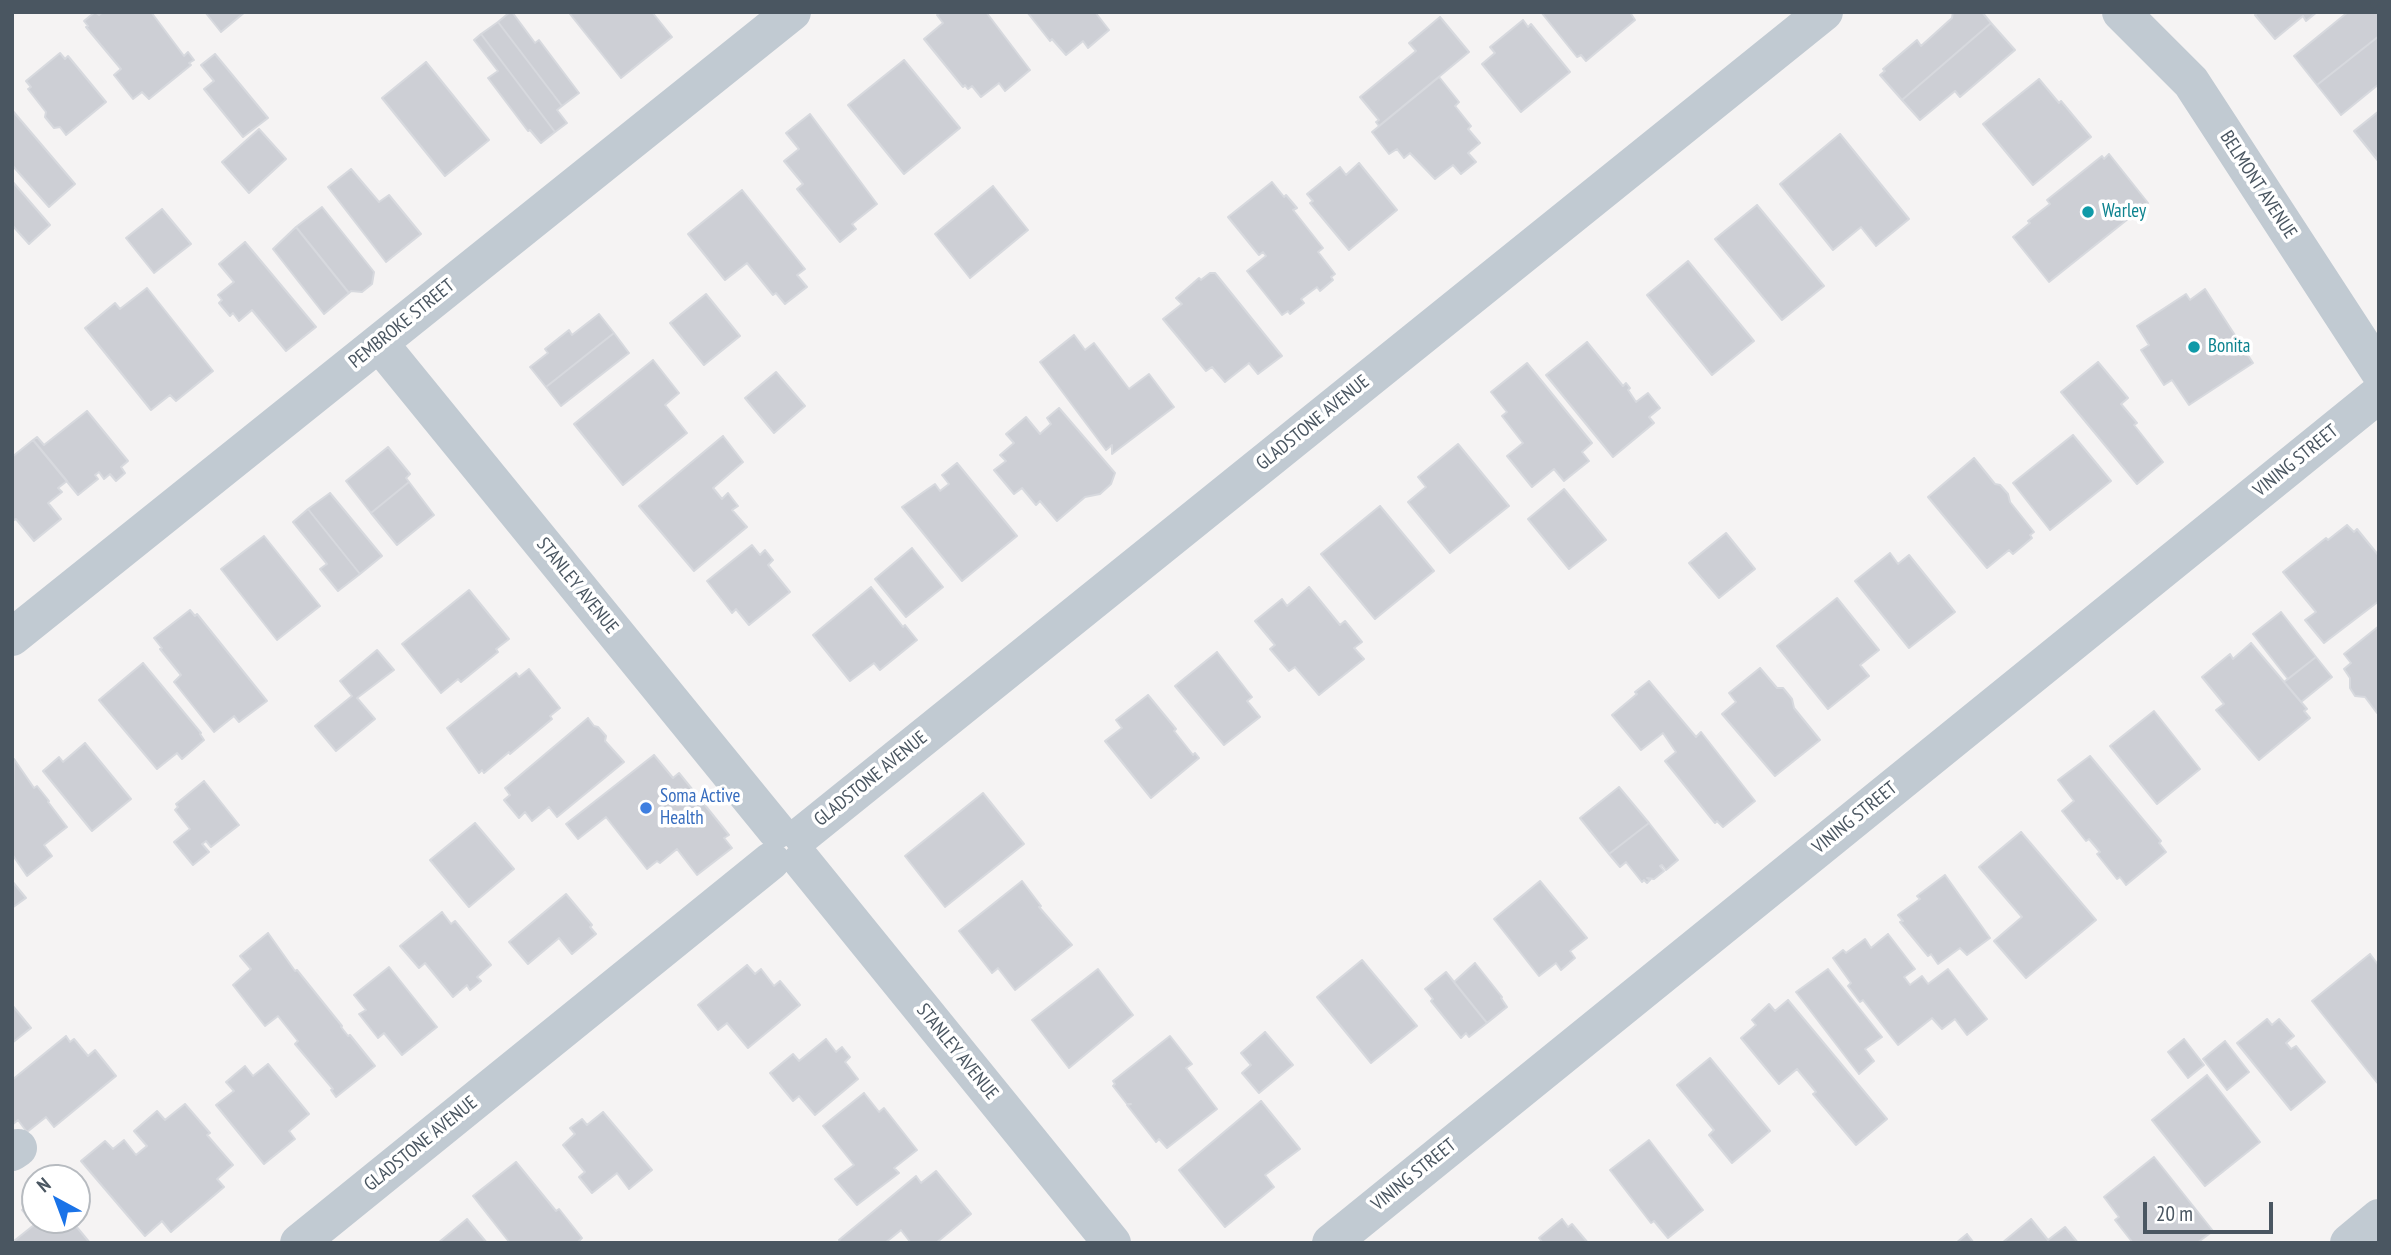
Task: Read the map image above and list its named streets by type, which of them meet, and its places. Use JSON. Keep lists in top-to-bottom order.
{
  "streets": {
    "street": [
      "BELMONT AVENUE",
      "PEMBROKE STREET",
      "GLADSTONE AVENUE",
      "VINING STREET",
      "STANLEY AVENUE"
    ]
  },
  "crossings": [
    ["PEMBROKE STREET", "STANLEY AVENUE"],
    ["GLADSTONE AVENUE", "STANLEY AVENUE"]
  ],
  "places": ["Warley", "Bonita", "Soma Active Health"],
  "scale_bar": "20 m",
  "north": "top left"
}
